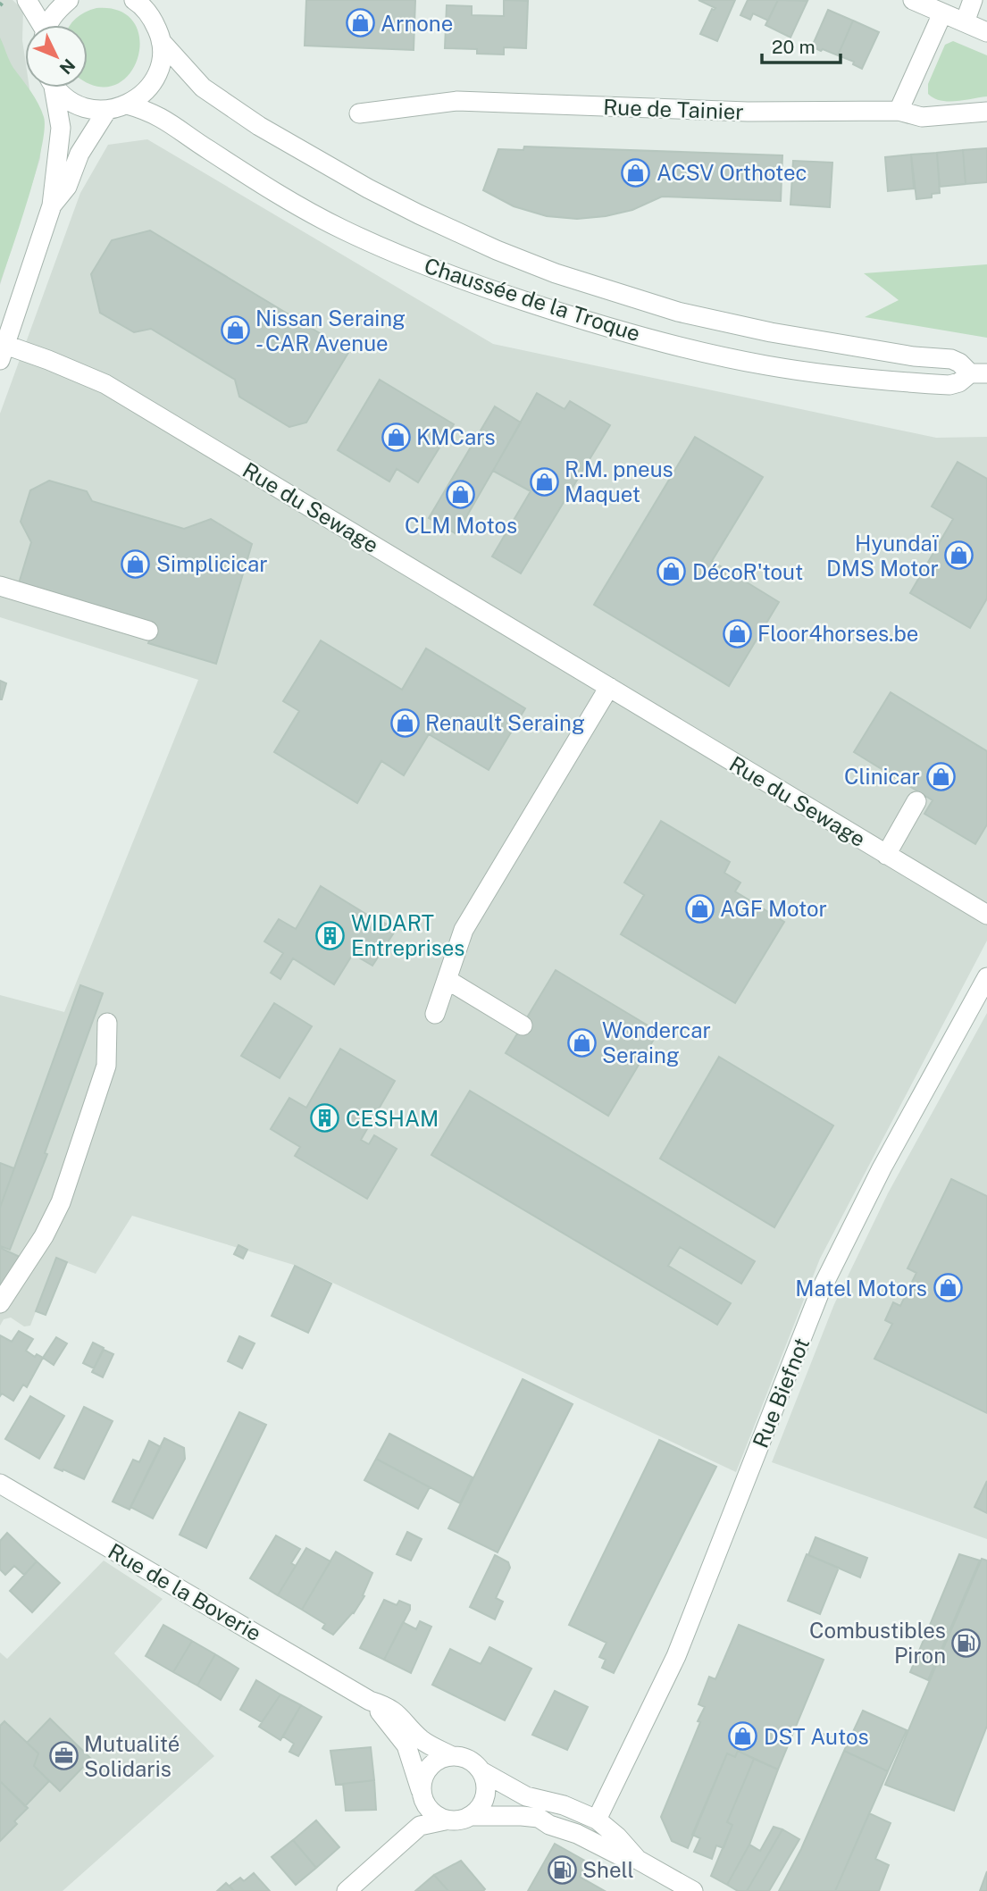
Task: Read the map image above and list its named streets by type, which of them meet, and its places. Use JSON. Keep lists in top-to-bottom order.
{
  "streets": {
    "street": [
      "Rue de Tainier",
      "Chaussée de la Troque",
      "Rue du Sewage",
      "Rue Biefnot",
      "Rue de la Boverie"
    ]
  },
  "places": {
    "shop": [
      "Arnone",
      "ACSV Orthotec",
      "Nissan Seraing - CAR Avenue",
      "KMCars",
      "R.M. pneus Maquet",
      "CLM Motos",
      "Hyundaï DMS Motor",
      "Simplicicar",
      "DécoR'tout",
      "Floor4horses.be",
      "Renault Seraing",
      "Clinicar",
      "AGF Motor",
      "Wondercar Seraing",
      "Matel Motors",
      "DST Autos"
    ],
    "building": ["WIDART Entreprises", "CESHAM"],
    "fuel station": ["Combustibles Piron", "Shell"],
    "office": ["Mutualité Solidaris"]
  },
  "scale_bar": "20 m",
  "north": "bottom right"
}
